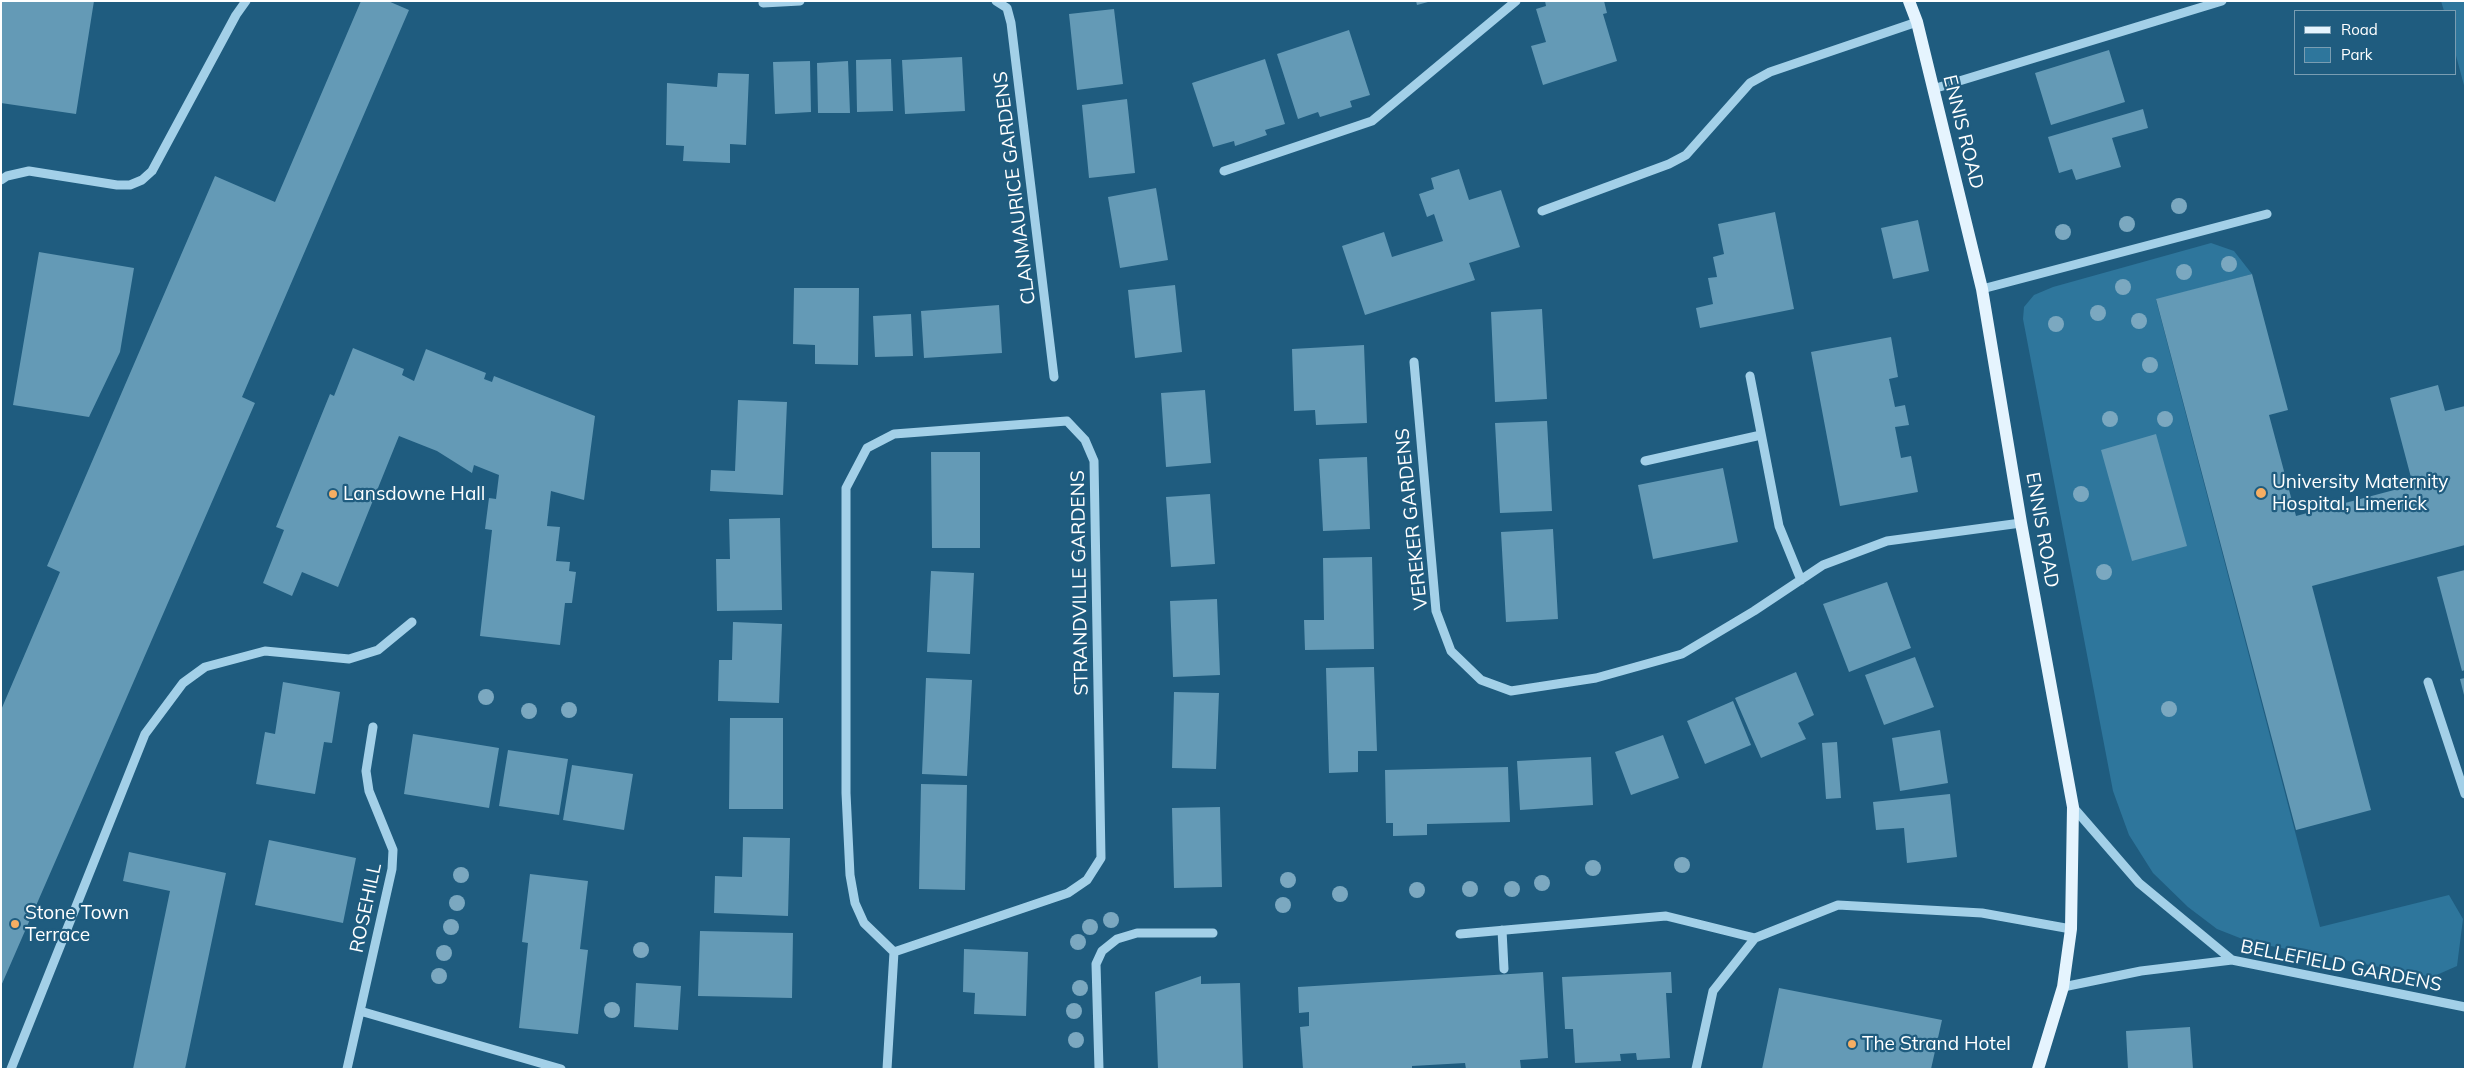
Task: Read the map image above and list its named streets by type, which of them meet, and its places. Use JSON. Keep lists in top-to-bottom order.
{
  "streets": {
    "main road": ["ENNIS ROAD"],
    "street": [
      "CLANMAURICE GARDENS",
      "VEREKER GARDENS",
      "STRANDVILLE GARDENS",
      "ROSEHILL",
      "BELLEFIELD GARDENS"
    ]
  },
  "crossings": [
    ["ENNIS ROAD", "VEREKER GARDENS"],
    ["ENNIS ROAD", "BELLEFIELD GARDENS"]
  ],
  "places": [
    "University Maternity Hospital, Limerick",
    "Lansdowne Hall",
    "Stone Town Terrace",
    "The Strand Hotel"
  ],
  "legend": ["Road", "Park"]
}
